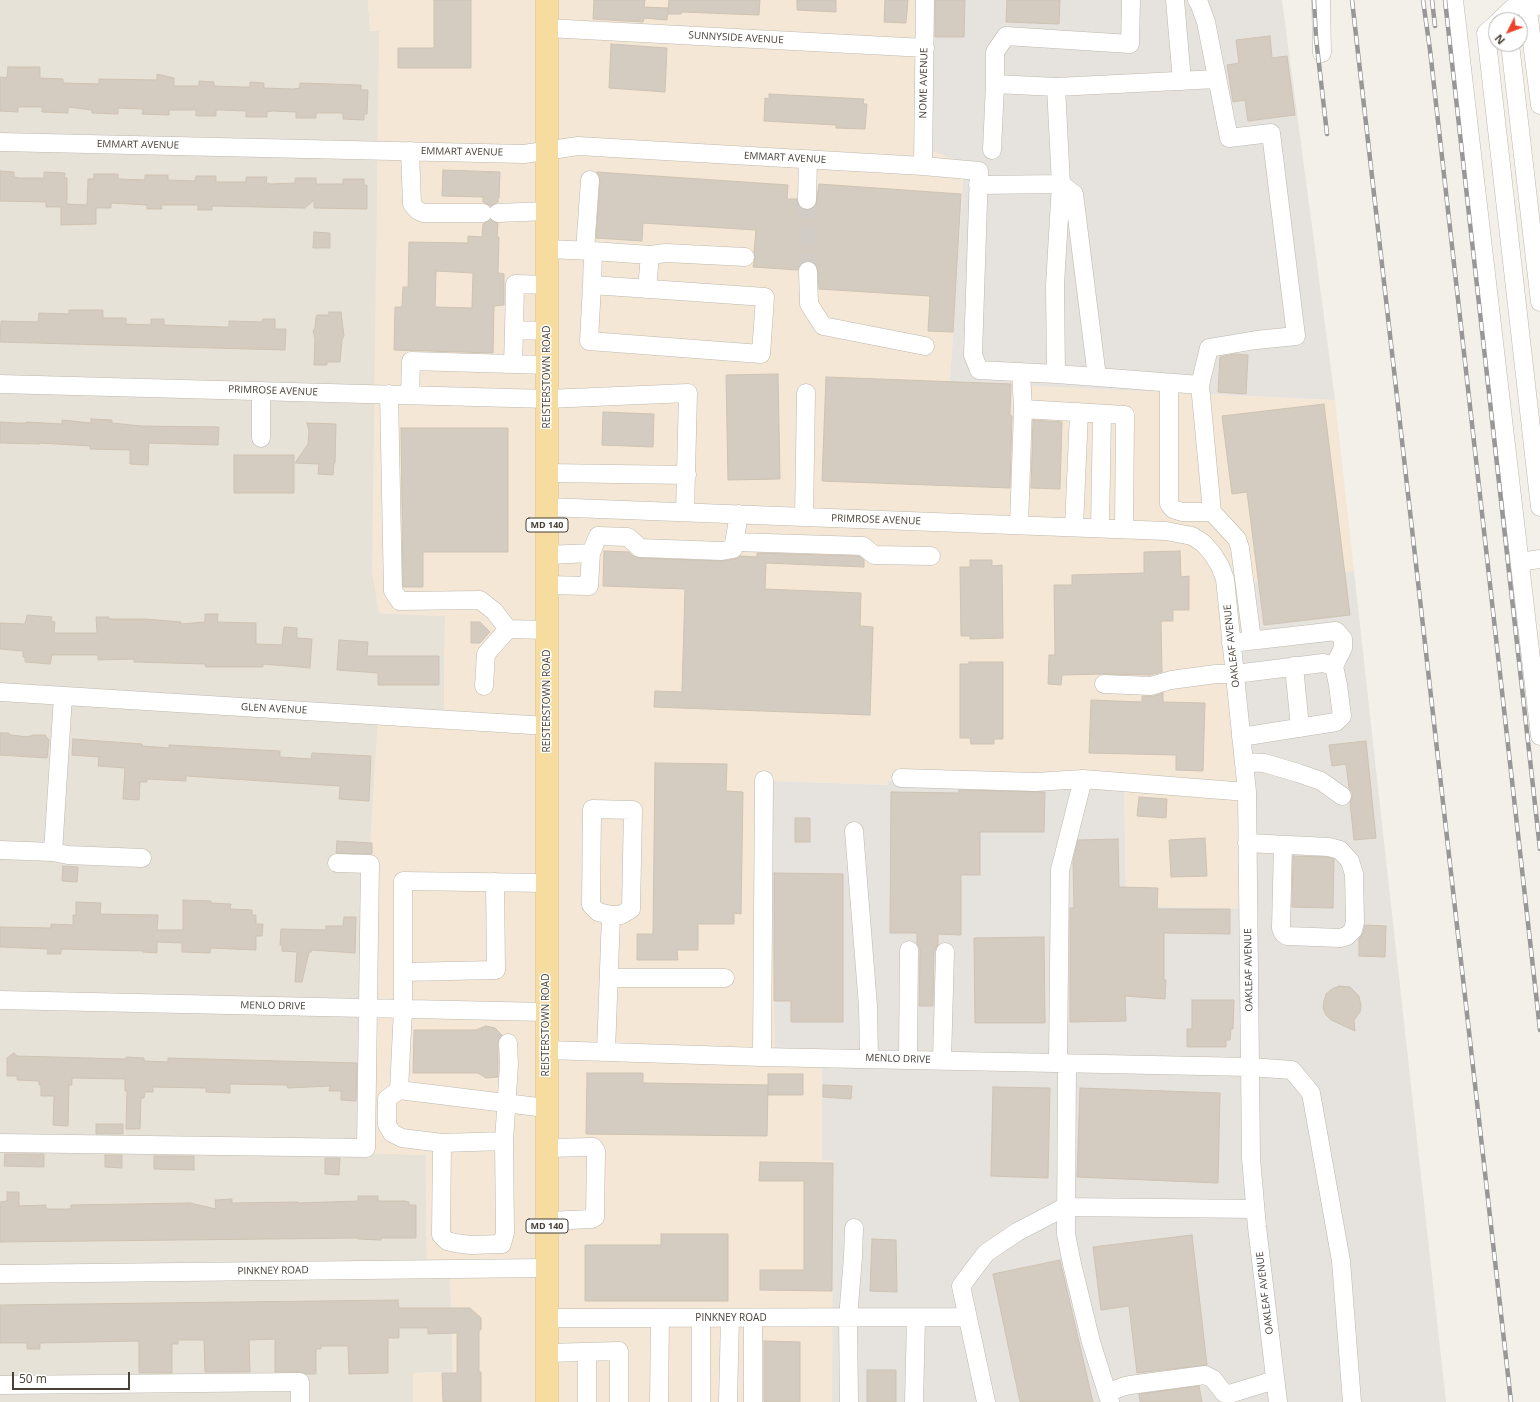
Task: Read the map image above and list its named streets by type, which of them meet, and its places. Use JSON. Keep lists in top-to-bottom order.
{
  "streets": {
    "main road": ["REISTERSTOWN ROAD", "MD 140"],
    "street": [
      "SUNNYSIDE AVENUE",
      "NOME AVENUE",
      "EMMART AVENUE",
      "PRIMROSE AVENUE",
      "OAKLEAF AVENUE",
      "GLEN AVENUE",
      "MENLO DRIVE",
      "PINKNEY ROAD"
    ]
  },
  "crossings": [
    ["SUNNYSIDE AVENUE", "NOME AVENUE"],
    ["SUNNYSIDE AVENUE", "REISTERSTOWN ROAD"],
    ["NOME AVENUE", "EMMART AVENUE"],
    ["EMMART AVENUE", "REISTERSTOWN ROAD"],
    ["REISTERSTOWN ROAD", "PRIMROSE AVENUE"],
    ["REISTERSTOWN ROAD", "GLEN AVENUE"],
    ["REISTERSTOWN ROAD", "MENLO DRIVE"],
    ["REISTERSTOWN ROAD", "PINKNEY ROAD"],
    ["PRIMROSE AVENUE", "OAKLEAF AVENUE"],
    ["OAKLEAF AVENUE", "MENLO DRIVE"]
  ],
  "scale_bar": "50 m",
  "north": "bottom left"
}
